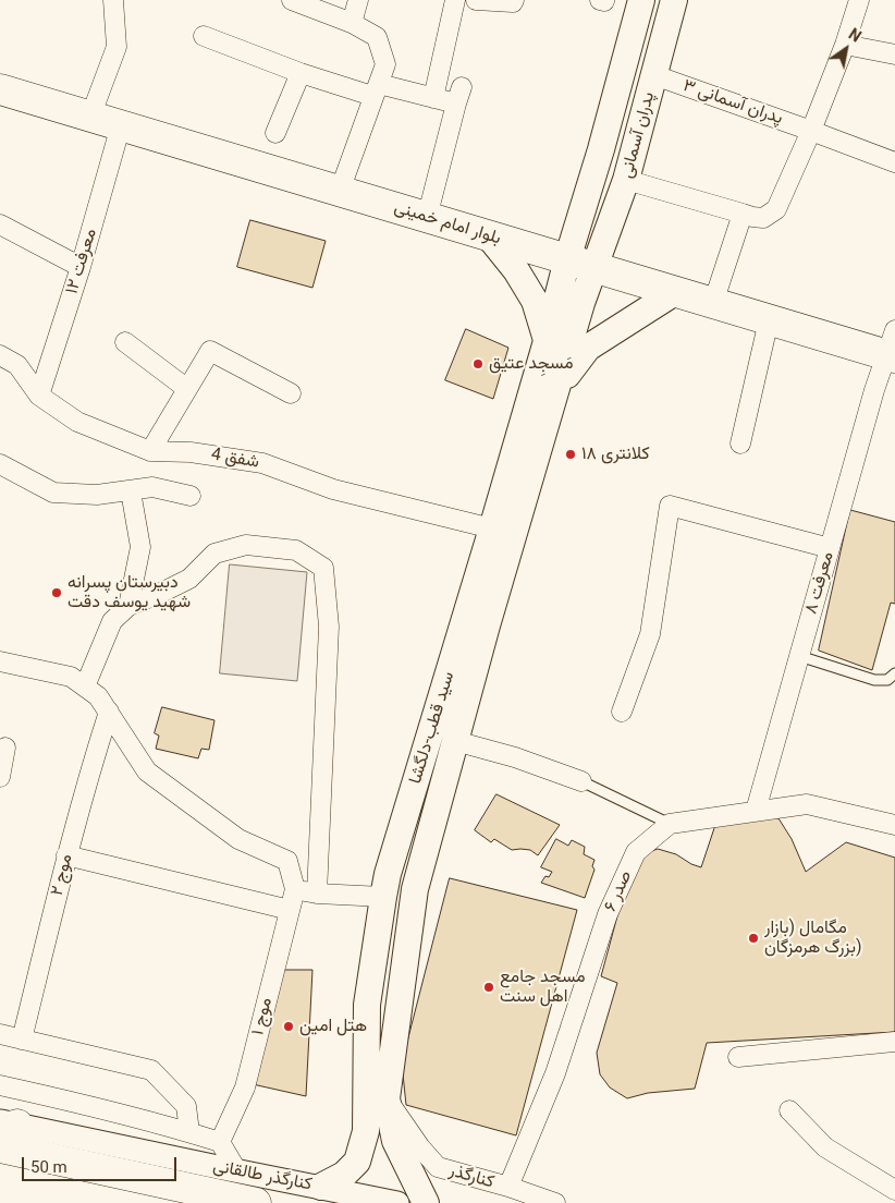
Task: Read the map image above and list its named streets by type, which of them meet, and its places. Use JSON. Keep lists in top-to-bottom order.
{
  "streets": {
    "main road": ["پدران آسمانی", "بلوار امام خمینی", "سید قطب-دلگشا"],
    "street": [
      "پدران آسمانی ۳",
      "معرفت ۱۲",
      "شفق 4",
      "معرفت ۸",
      "موج ۲",
      "صدر ۶",
      "موج ۱",
      "کنارگذر طالقانی",
      "کنارگذر"
    ]
  },
  "crossings": [
    ["پدران آسمانی ۳", "پدران آسمانی"],
    ["پدران آسمانی", "بلوار امام خمینی"],
    ["پدران آسمانی", "سید قطب-دلگشا"],
    ["بلوار امام خمینی", "معرفت ۱۲"],
    ["بلوار امام خمینی", "معرفت ۸"],
    ["بلوار امام خمینی", "سید قطب-دلگشا"],
    ["معرفت ۱۲", "شفق 4"],
    ["شفق 4", "سید قطب-دلگشا"],
    ["سید قطب-دلگشا", "کنارگذر طالقانی"],
    ["سید قطب-دلگشا", "کنارگذر"],
    ["صدر ۶", "کنارگذر"]
  ],
  "places": [
    "مَسجِد عتیق",
    "کلانتری ۱۸",
    "دبیرستان پسرانه شهید یوسف دقت",
    "مگامال (بازار بزرگ هرمزگان)",
    "مسجد جامع اهل سنت",
    "هتل امین"
  ],
  "scale_bar": "50 m",
  "north": "top right"
}
